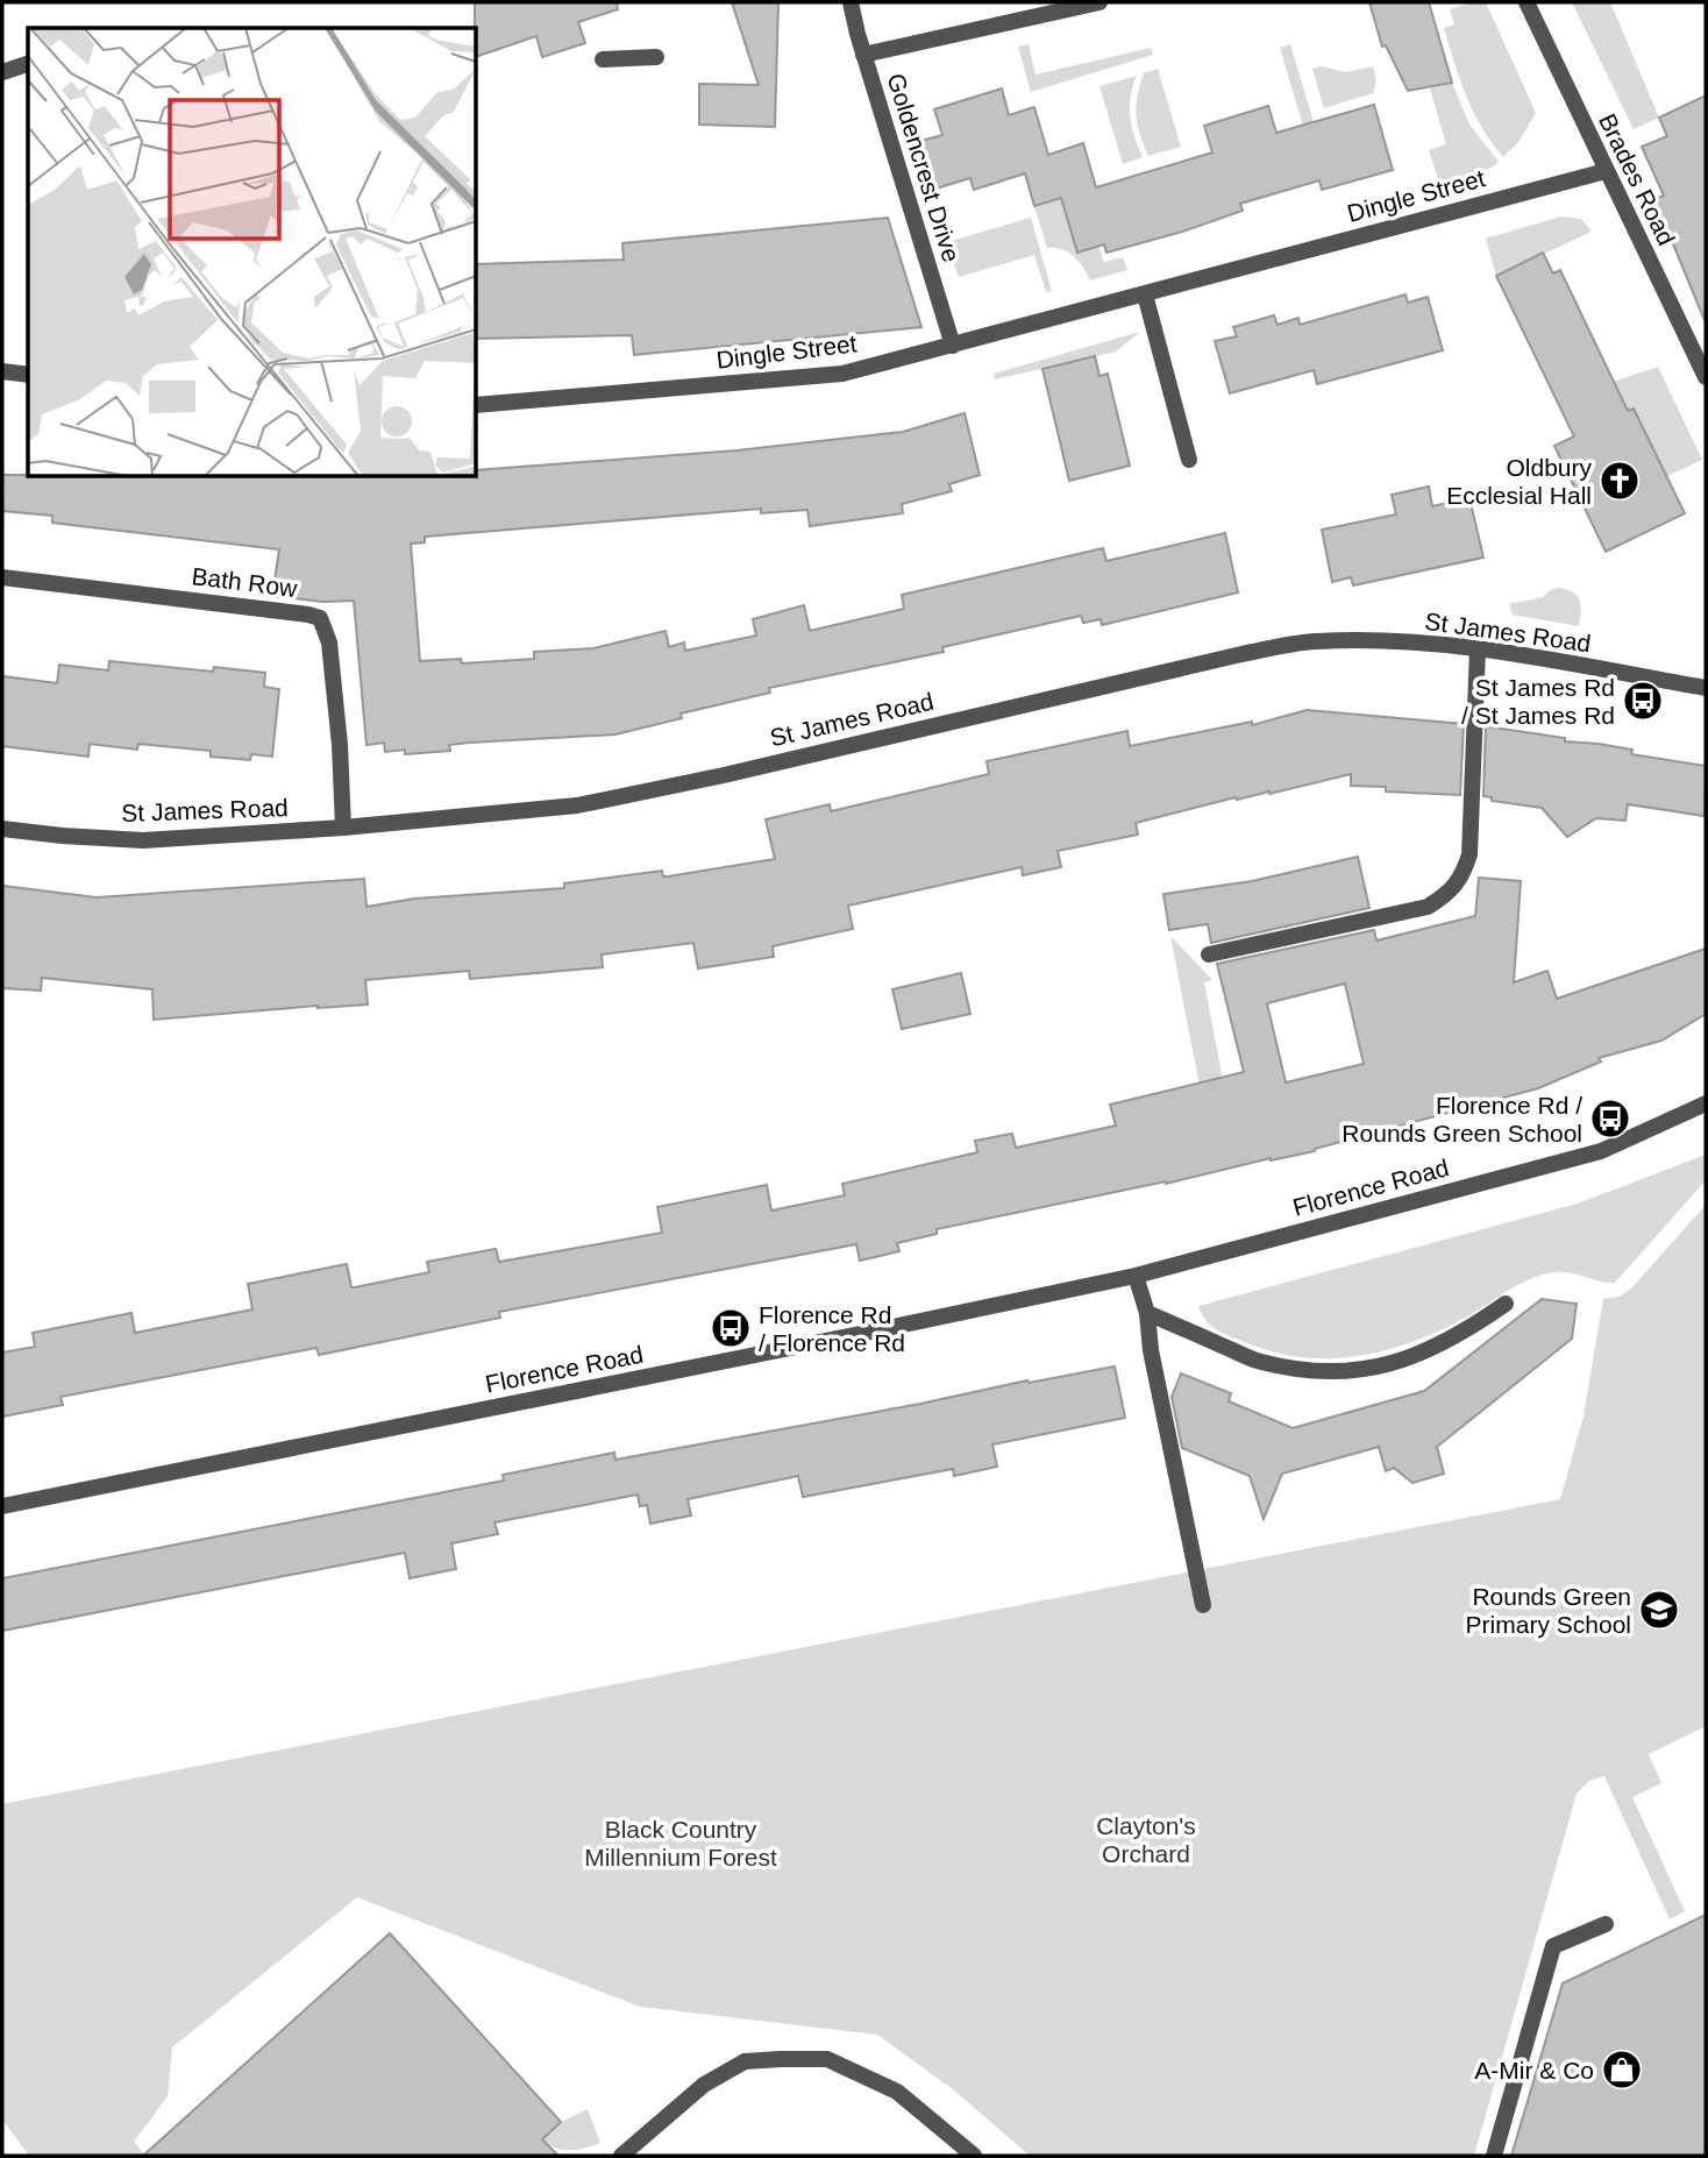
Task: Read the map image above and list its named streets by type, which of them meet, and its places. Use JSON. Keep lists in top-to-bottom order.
{
  "streets": {
    "street": [
      "Goldencrest Drive",
      "Brades Road",
      "Dingle Street",
      "Bath Row",
      "St James Road",
      "Florence Road"
    ]
  },
  "crossings": [
    ["Goldencrest Drive", "Dingle Street"],
    ["Brades Road", "Dingle Street"],
    ["Bath Row", "St James Road"]
  ],
  "parks": ["Clayton's Orchard", "Black Country Millennium Forest"],
  "places": {
    "church": ["Oldbury Ecclesial Hall"],
    "bus stop": ["St James Rd / St James Rd", "Florence Rd / Rounds Green School", "Florence Rd / Florence Rd"],
    "school or university": ["Rounds Green Primary School"],
    "shop": ["A-Mir & Co"]
  }
}
